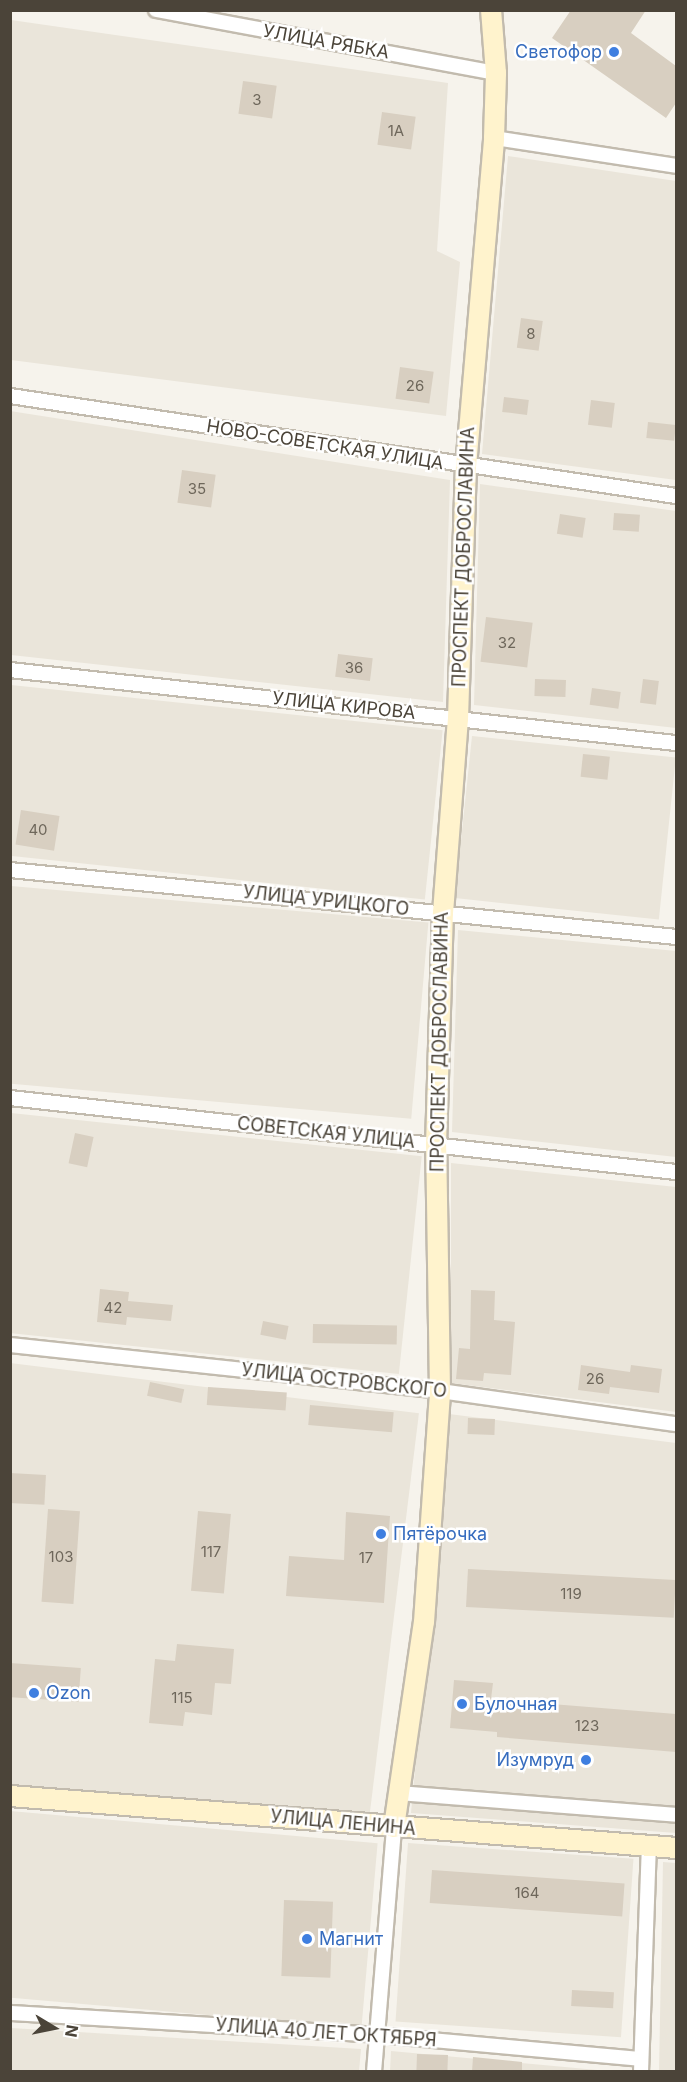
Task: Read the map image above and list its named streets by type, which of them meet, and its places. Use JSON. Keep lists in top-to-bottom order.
{
  "streets": {
    "street": [
      "УЛИЦА РЯБКА",
      "НОВО-СОВЕТСКАЯ УЛИЦА",
      "ПРОСПЕКТ ДОБРОСЛАВИНА",
      "УЛИЦА КИРОВА",
      "УЛИЦА УРИЦКОГО",
      "СОВЕТСКАЯ УЛИЦА",
      "УЛИЦА ОСТРОВСКОГО",
      "УЛИЦА ЛЕНИНА",
      "УЛИЦА 40 ЛЕТ ОКТЯБРЯ"
    ]
  },
  "crossings": [
    ["УЛИЦА РЯБКА", "ПРОСПЕКТ ДОБРОСЛАВИНА"],
    ["НОВО-СОВЕТСКАЯ УЛИЦА", "ПРОСПЕКТ ДОБРОСЛАВИНА"],
    ["ПРОСПЕКТ ДОБРОСЛАВИНА", "УЛИЦА КИРОВА"],
    ["ПРОСПЕКТ ДОБРОСЛАВИНА", "УЛИЦА УРИЦКОГО"],
    ["ПРОСПЕКТ ДОБРОСЛАВИНА", "СОВЕТСКАЯ УЛИЦА"],
    ["ПРОСПЕКТ ДОБРОСЛАВИНА", "УЛИЦА ОСТРОВСКОГО"],
    ["ПРОСПЕКТ ДОБРОСЛАВИНА", "УЛИЦА ЛЕНИНА"],
    ["ПРОСПЕКТ ДОБРОСЛАВИНА", "УЛИЦА 40 ЛЕТ ОКТЯБРЯ"]
  ],
  "places": [
    "Светофор",
    "Пятёрочка",
    "Ozon",
    "Булочная",
    "Изумруд",
    "Магнит"
  ],
  "house_numbers": [
    "3",
    "1А",
    "8",
    "26",
    "35",
    "32",
    "36",
    "40",
    "42",
    "26",
    "117",
    "103",
    "17",
    "119",
    "115",
    "123",
    "164"
  ],
  "north": "right"
}
